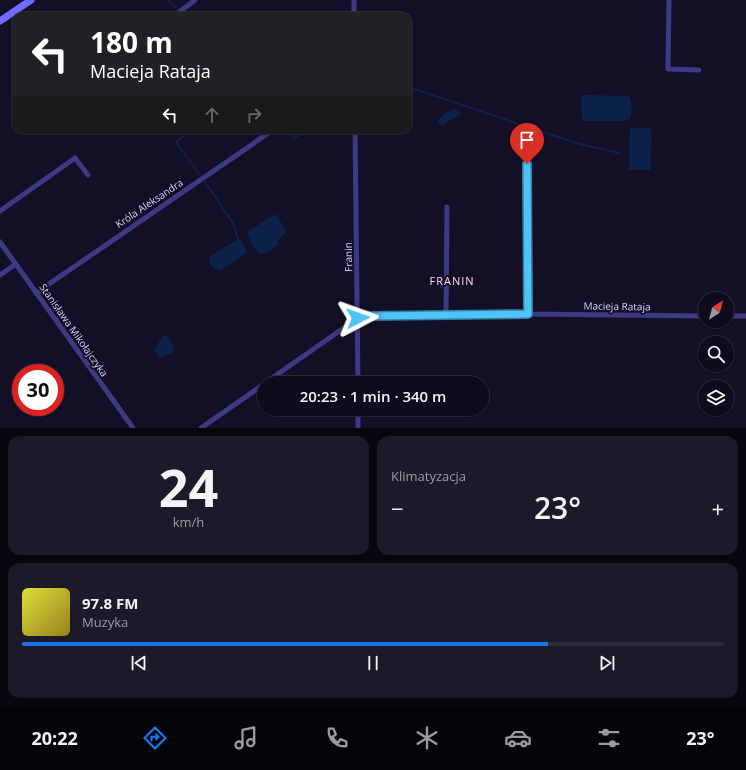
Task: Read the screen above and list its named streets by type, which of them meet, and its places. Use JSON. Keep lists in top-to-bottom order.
{
  "streets": {
    "street": [
      "Króla Aleksandra",
      "Franin",
      "Macieja Rataja",
      "Stanisława Mikołajczyka"
    ]
  },
  "crossings": [
    ["Króla Aleksandra", "Stanisława Mikołajczyka"],
    ["Franin", "Macieja Rataja"]
  ],
  "districts": ["FRANIN"],
  "north": "top right",
  "page": {
    "turn": ["180 m", "Macieja Rataja"],
    "limit": "30",
    "trip": "20:23 · 1 min · 340 m",
    "tile": [
      ["24", "km/h"],
      "Klimatyzacja"
    ],
    "heat": ["−", "23°", "+"],
    "song": ["97.8 FM", "Muzyka"],
    "tabs": ["20:22", "23°"]
  }
}
